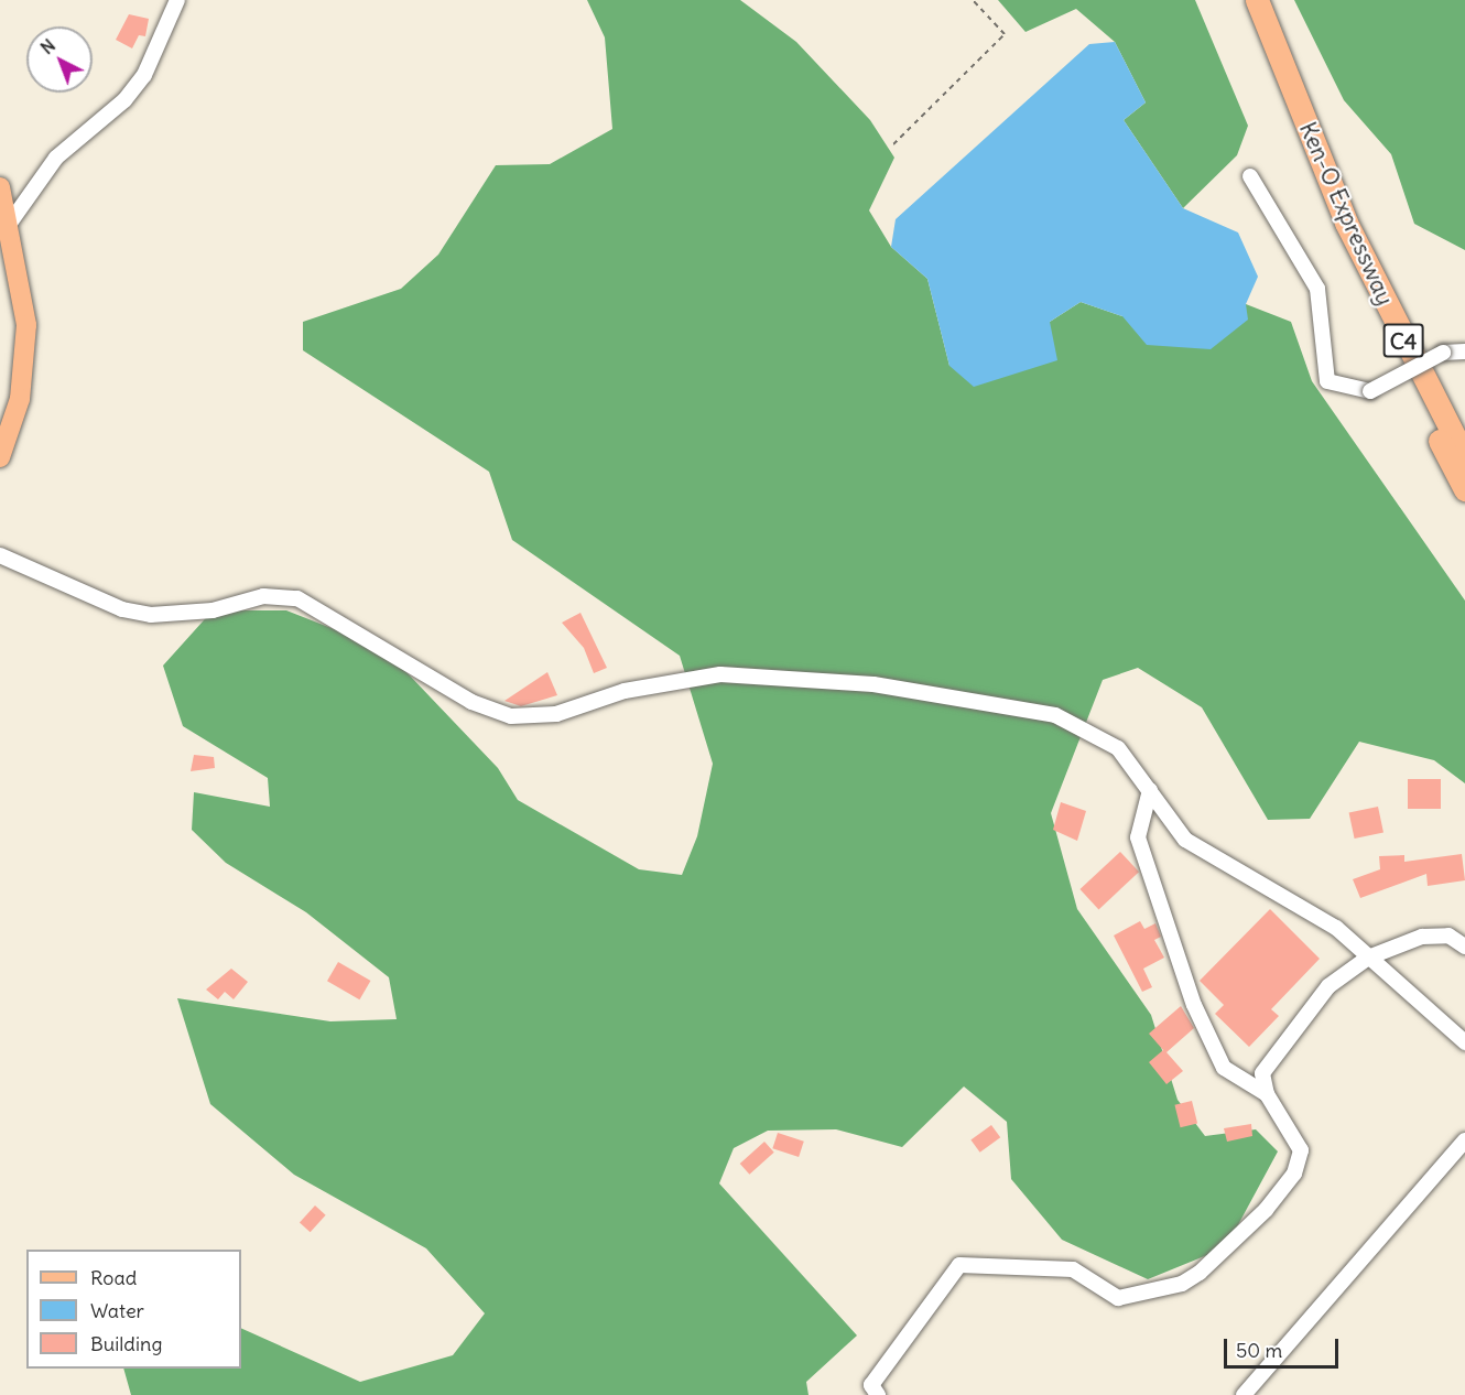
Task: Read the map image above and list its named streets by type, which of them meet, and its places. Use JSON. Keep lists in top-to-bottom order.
{
  "streets": {
    "highway": ["Ken-O Expressway", "C4"]
  },
  "legend": ["Road", "Water", "Building"],
  "scale_bar": "50 m",
  "north": "top left"
}
